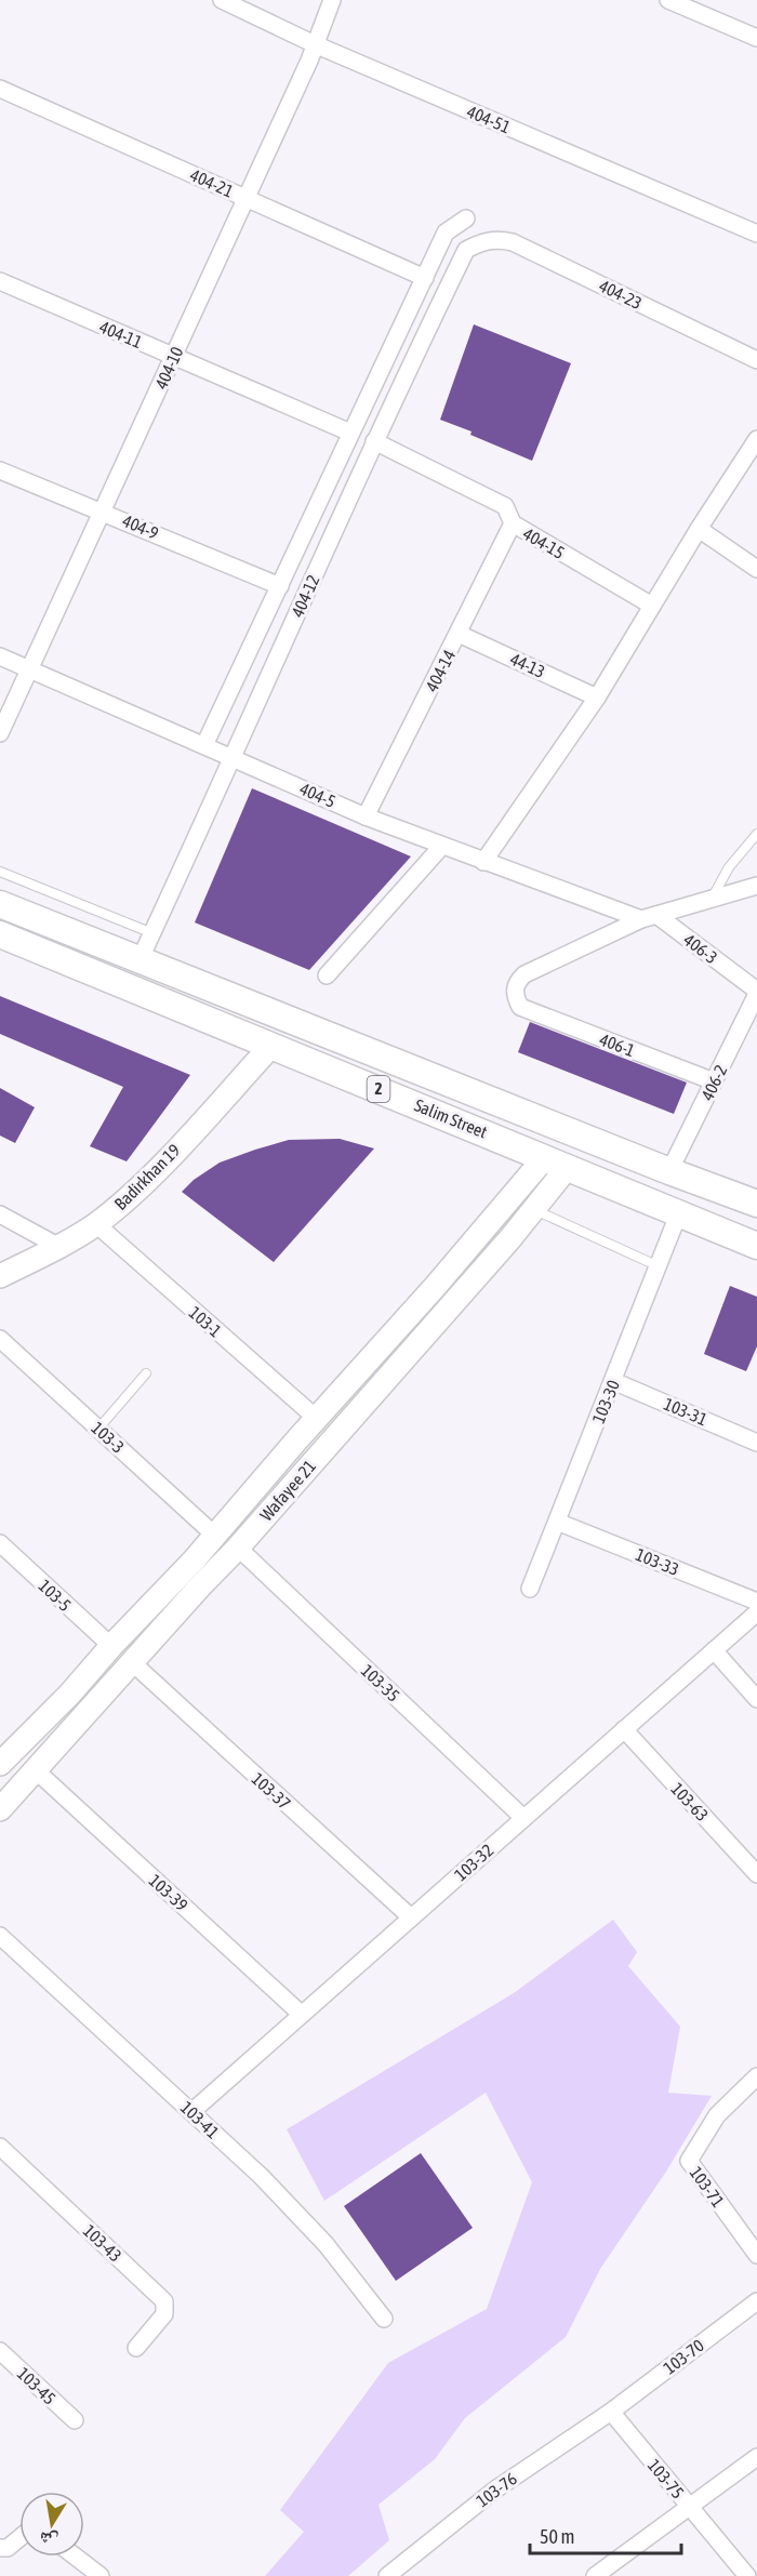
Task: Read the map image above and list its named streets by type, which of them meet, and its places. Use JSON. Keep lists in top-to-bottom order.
{
  "streets": {
    "main road": ["2", "Salim Street"],
    "street": [
      "404-51",
      "404-21",
      "404-23",
      "404-11",
      "404-10",
      "404-9",
      "404-15",
      "404-12",
      "44-13",
      "404-14",
      "404-5",
      "406-3",
      "406-1",
      "406-2",
      "Badirkhan 19",
      "103-1",
      "103-30",
      "103-31",
      "103-3",
      "Wafayee 21",
      "103-33",
      "103-5",
      "103-35",
      "103-37",
      "103-63",
      "103-32",
      "103-39",
      "103-41",
      "103-71",
      "103-43",
      "103-70",
      "103-45",
      "103-75",
      "103-76"
    ]
  },
  "crossings": [
    ["404-51", "404-10"],
    ["404-21", "404-10"],
    ["404-23", "404-12"],
    ["404-11", "404-10"],
    ["404-10", "404-9"],
    ["404-10", "404-5"],
    ["404-15", "404-12"],
    ["404-15", "404-14"],
    ["404-12", "404-5"],
    ["404-12", "Salim Street"],
    ["44-13", "404-14"],
    ["404-14", "404-5"],
    ["404-5", "406-3"],
    ["404-5", "406-1"],
    ["406-3", "406-1"],
    ["406-3", "406-2"],
    ["406-1", "406-2"],
    ["406-2", "Salim Street"],
    ["Salim Street", "Badirkhan 19"],
    ["Salim Street", "103-30"],
    ["Salim Street", "Wafayee 21"],
    ["Badirkhan 19", "103-1"],
    ["103-1", "Wafayee 21"],
    ["103-30", "103-31"],
    ["103-30", "103-33"],
    ["103-3", "Wafayee 21"],
    ["Wafayee 21", "103-5"],
    ["Wafayee 21", "103-35"],
    ["Wafayee 21", "103-37"],
    ["Wafayee 21", "103-39"],
    ["103-35", "103-32"],
    ["103-37", "103-32"],
    ["103-63", "103-32"],
    ["103-32", "103-39"],
    ["103-32", "103-41"],
    ["103-70", "103-75"],
    ["103-70", "103-76"],
    ["103-75", "103-76"]
  ],
  "scale_bar": "50 m",
  "north": "bottom"
}
